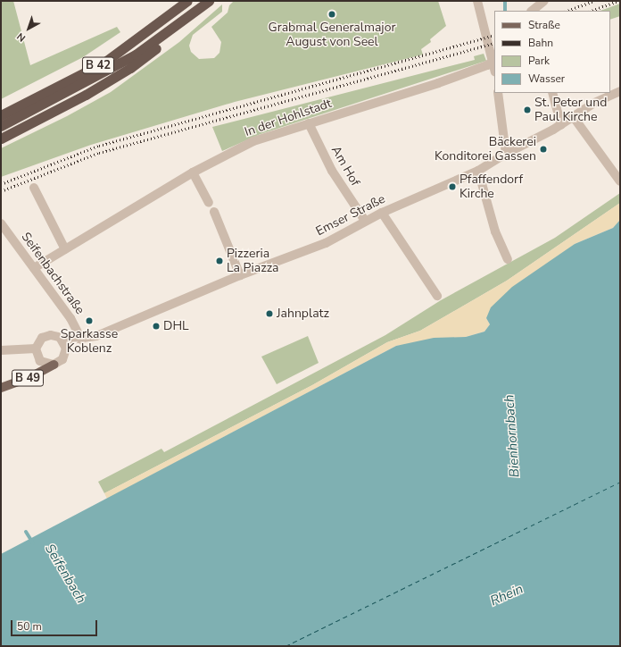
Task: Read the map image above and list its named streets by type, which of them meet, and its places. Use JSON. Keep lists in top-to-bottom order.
{
  "streets": {
    "highway": ["B 42"],
    "main road": ["B 49"],
    "street": [
      "In der Hohlstadt",
      "Am Hof",
      "Emser Straße",
      "Seifenbachstraße"
    ]
  },
  "crossings": [
    ["In der Hohlstadt", "Am Hof"],
    ["In der Hohlstadt", "Seifenbachstraße"],
    ["Am Hof", "Emser Straße"],
    ["Emser Straße", "Seifenbachstraße"],
    ["Emser Straße", "B 49"]
  ],
  "water": ["Bienhornbach", "Seifenbach", "Rhein"],
  "places": [
    "Grabmal Generalmajor August von Seel",
    "St. Peter und Paul Kirche",
    "Bäckerei Konditorei Gassen",
    "Pfaffendorf Kirche",
    "Pizzeria La Piazza",
    "Jahnplatz",
    "Sparkasse Koblenz",
    "DHL"
  ],
  "legend": [
    "Straße",
    "Bahn",
    "Park",
    "Wasser"
  ],
  "scale_bar": "50 m",
  "north": "bottom left"
}
